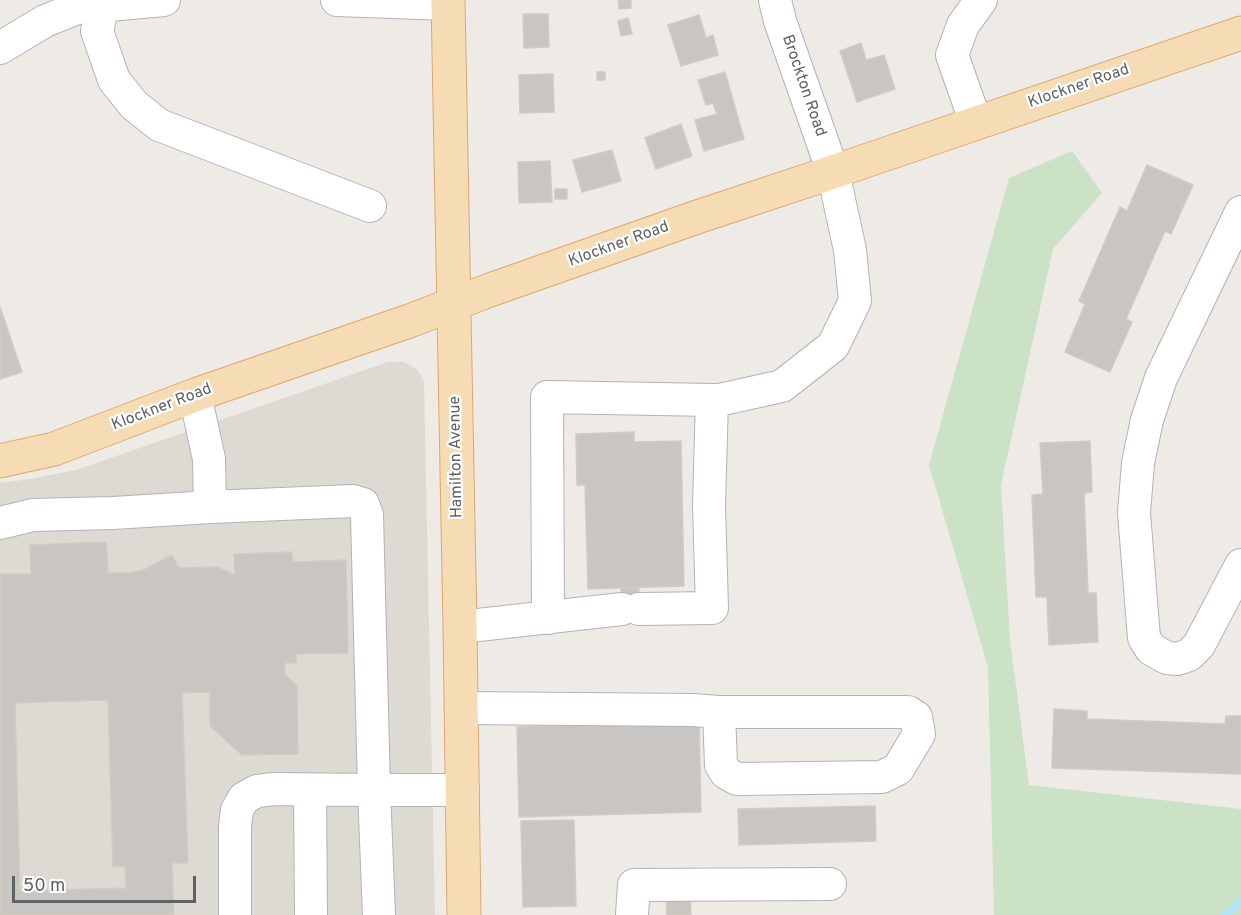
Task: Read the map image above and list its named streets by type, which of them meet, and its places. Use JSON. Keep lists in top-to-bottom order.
{
  "streets": {
    "main road": ["Klockner Road", "Hamilton Avenue"],
    "street": ["Brockton Road"]
  },
  "crossings": [
    ["Brockton Road", "Klockner Road"],
    ["Klockner Road", "Hamilton Avenue"]
  ],
  "scale_bar": "50 m"
}
